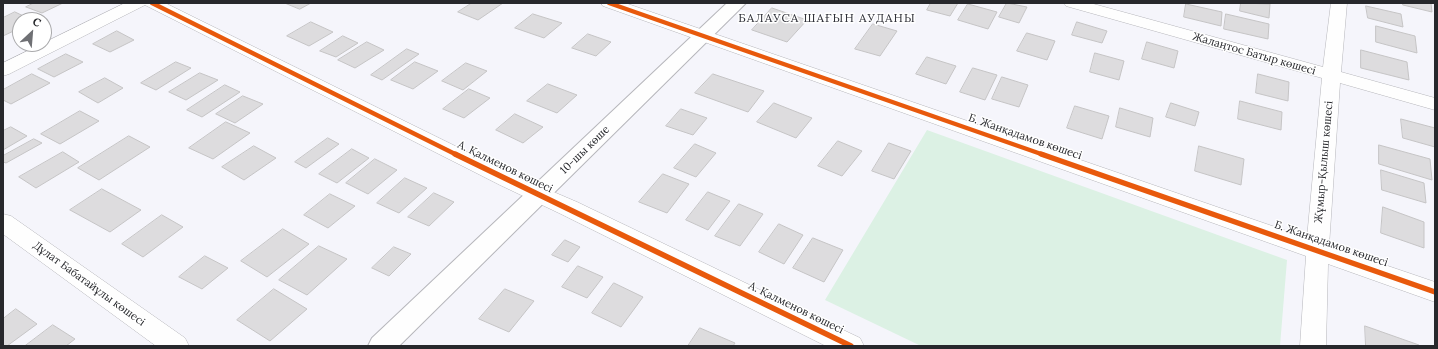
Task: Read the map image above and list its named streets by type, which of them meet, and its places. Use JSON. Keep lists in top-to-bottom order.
{
  "streets": {
    "street": [
      "Жалаңтос Батыр көшесі",
      "Б. Жанқадамов көшесі",
      "10-шы көше",
      "Жұмыр-Қылыш көшесі",
      "А. Қалменов көшесі",
      "Дұлат Бабатайұлы көшесі"
    ]
  },
  "crossings": [
    ["Жалаңтос Батыр көшесі", "Жұмыр-Қылыш көшесі"],
    ["Б. Жанқадамов көшесі", "10-шы көше"],
    ["Б. Жанқадамов көшесі", "Жұмыр-Қылыш көшесі"],
    ["10-шы көше", "А. Қалменов көшесі"]
  ],
  "districts": ["БАЛАУСА ШАҒЫН АУДАНЫ"],
  "north": "top right"
}
